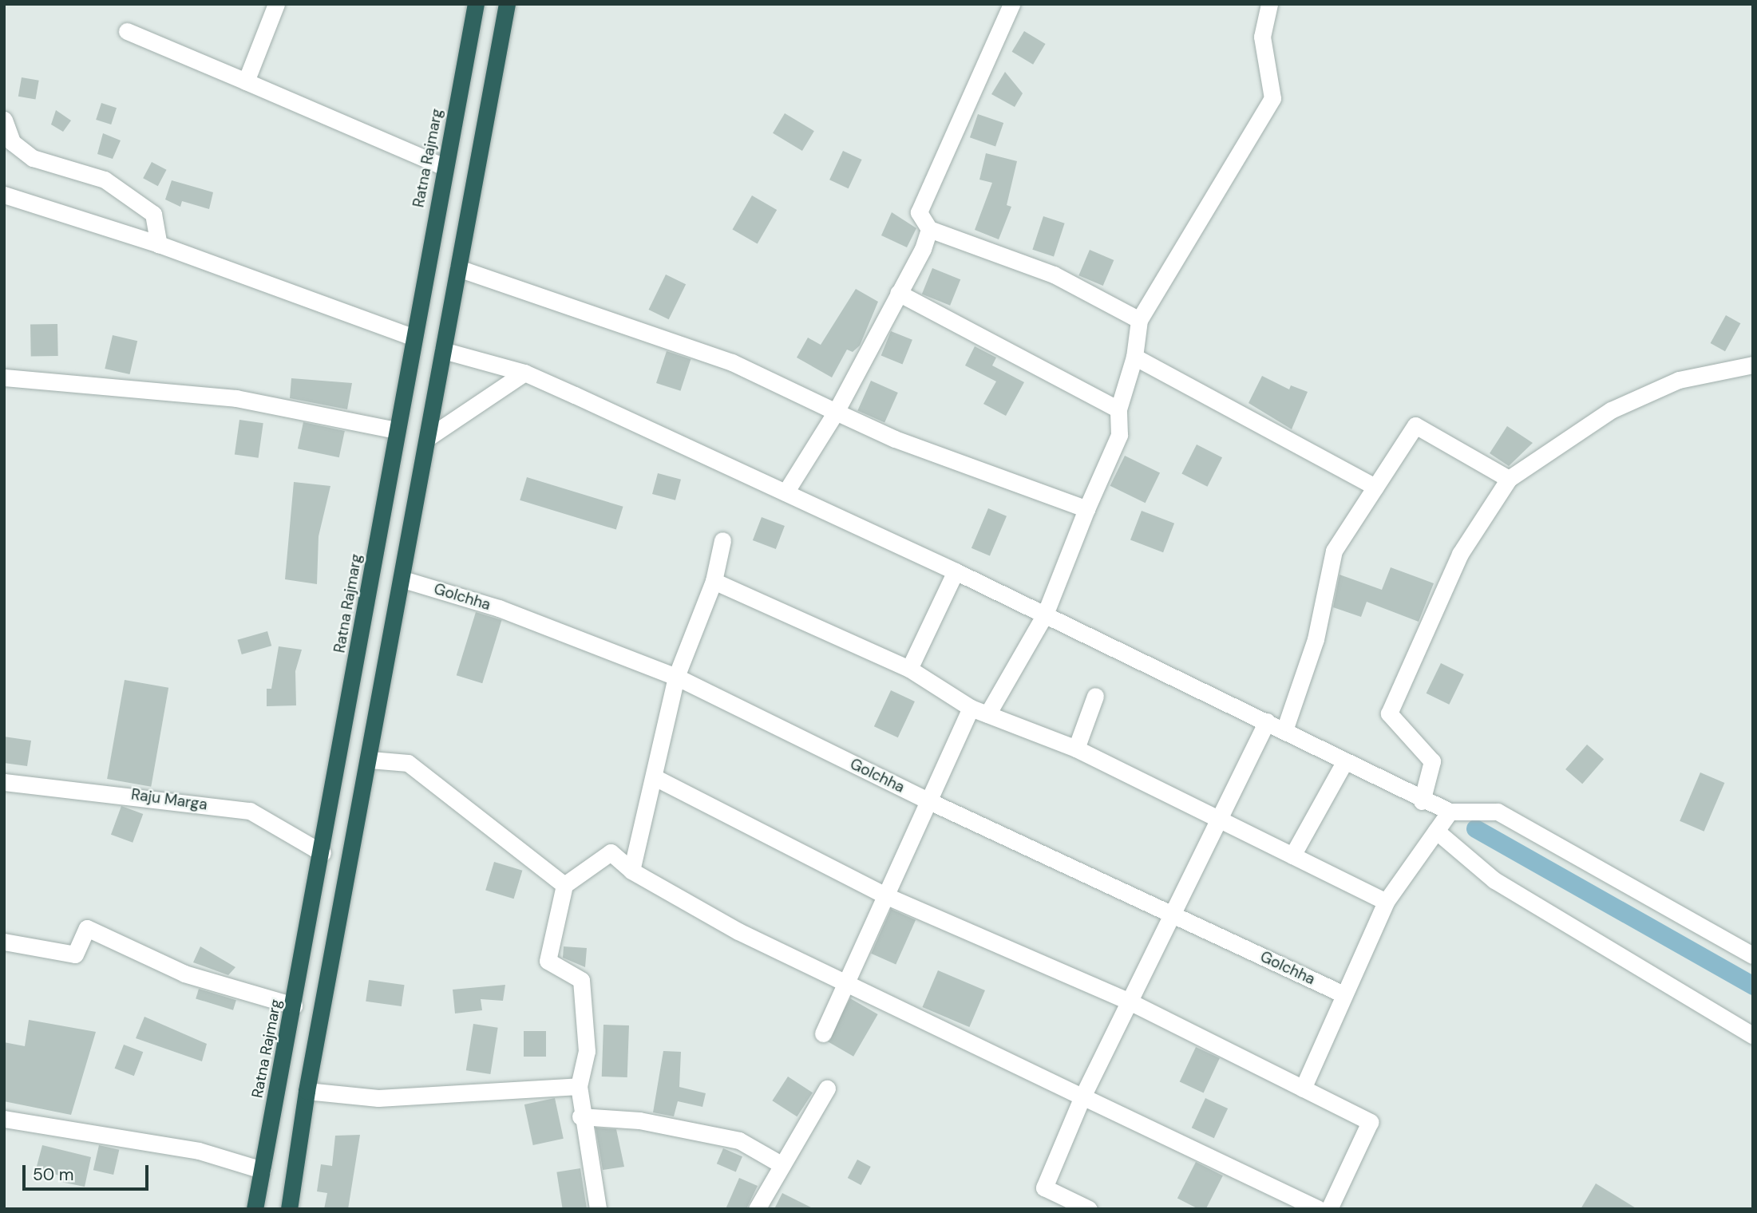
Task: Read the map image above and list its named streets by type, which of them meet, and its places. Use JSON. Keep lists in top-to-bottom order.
{
  "streets": {
    "highway": ["Ratna Rajmarg"],
    "street": ["Golchha", "Raju Marga"]
  },
  "crossings": [
    ["Ratna Rajmarg", "Raju Marga"]
  ],
  "scale_bar": "50 m"
}
